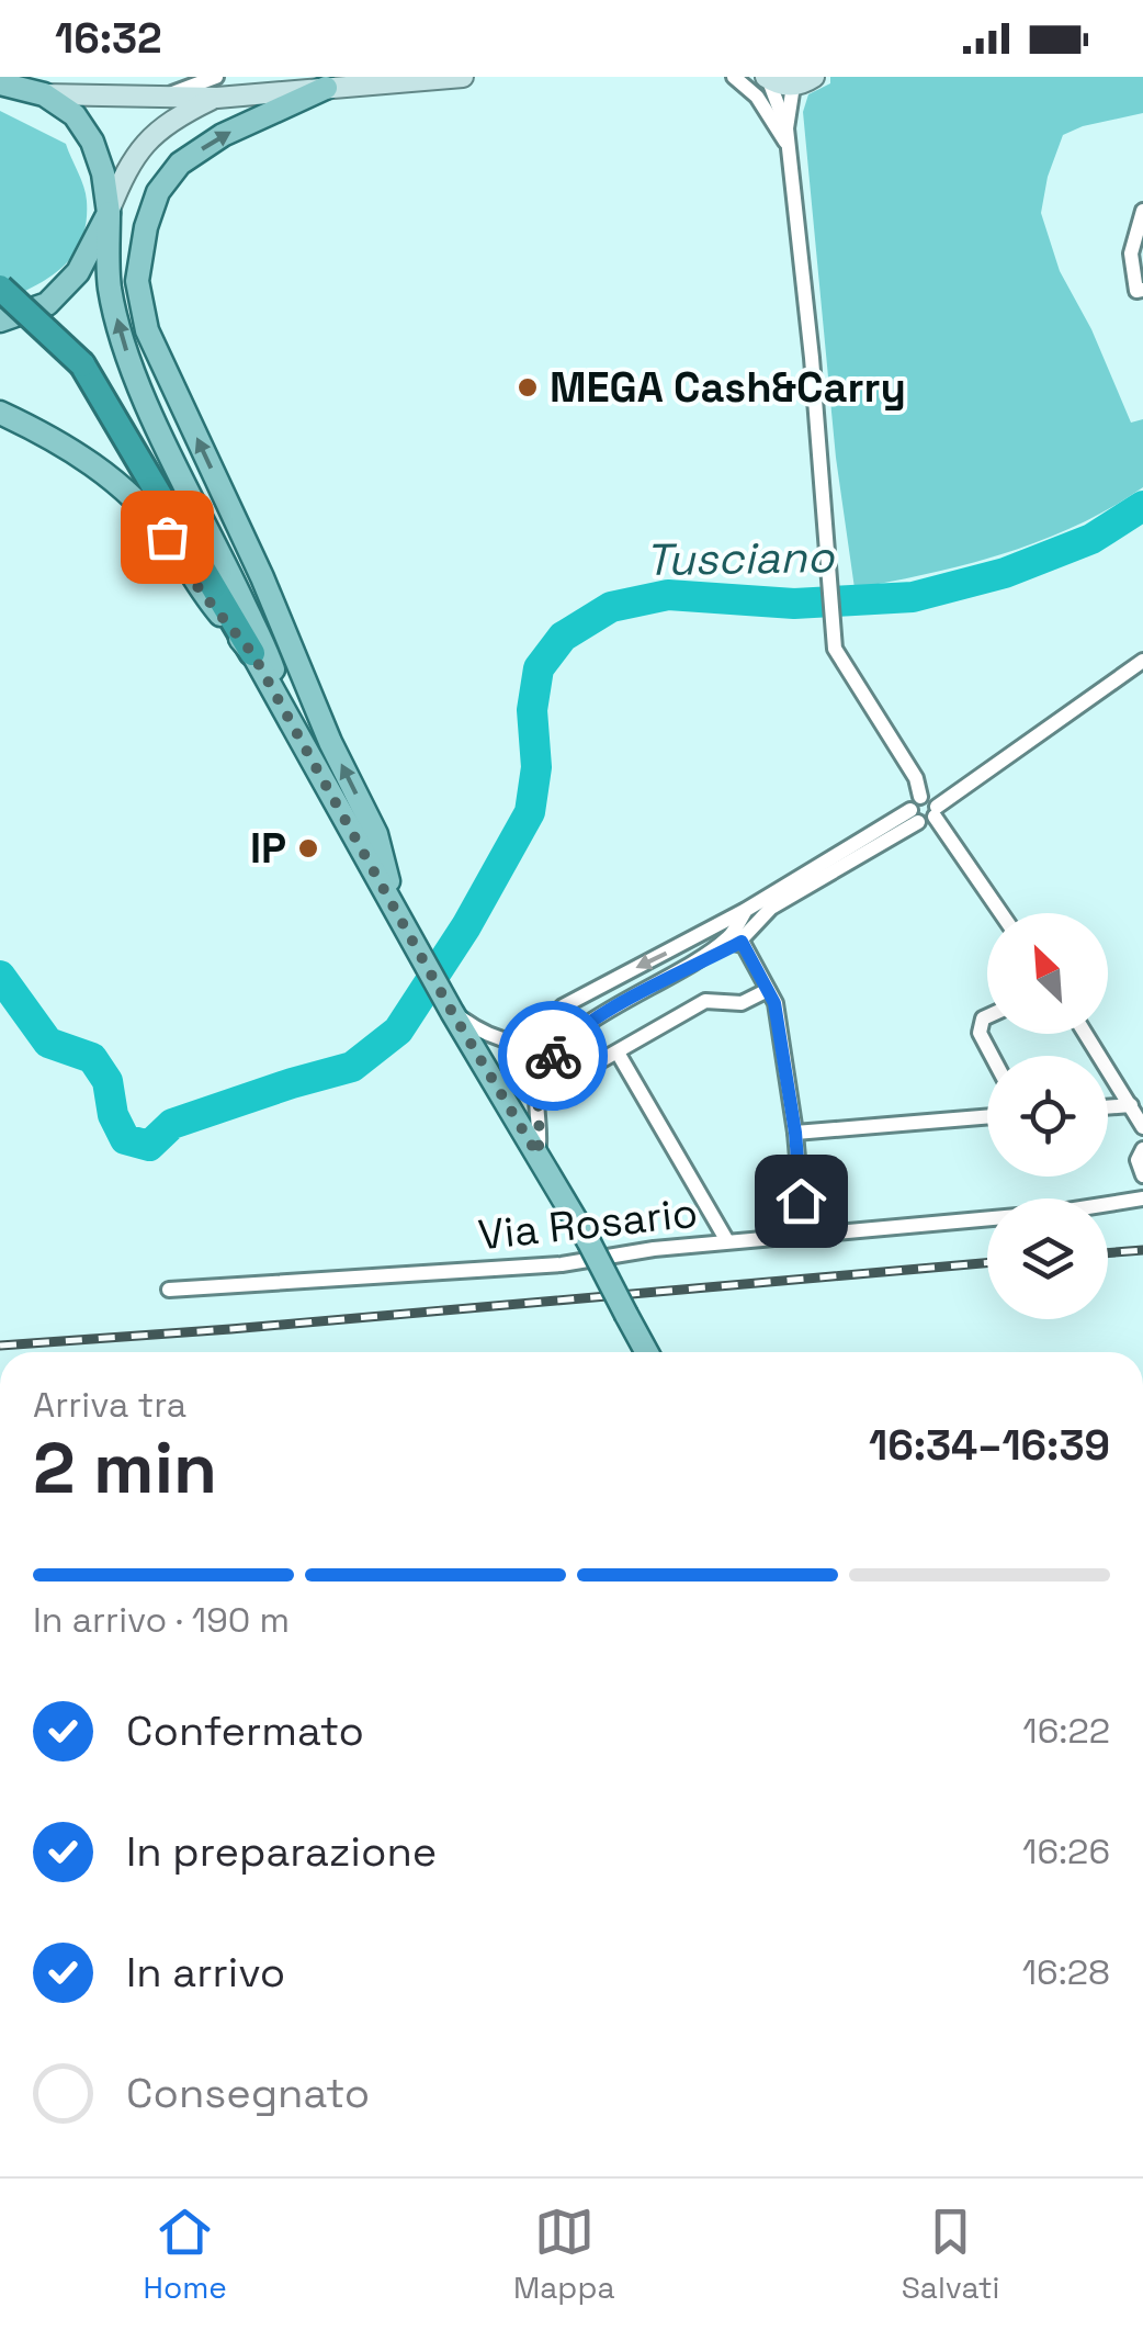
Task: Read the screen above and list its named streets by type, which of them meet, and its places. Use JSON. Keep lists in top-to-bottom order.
{
  "streets": {
    "street": ["Via Rosario"]
  },
  "water": ["Tusciano"],
  "places": ["MEGA Cash&Carry", "IP"],
  "north": "top left",
  "page": {
    "status": "16:32",
    "heading": ["2 min", "Arriva tra", "16:34–16:39"],
    "bar": "In arrivo · 190 m",
    "list": [
      ["Confermato", "16:22"],
      ["In preparazione", "16:26"],
      ["In arrivo", "16:28"],
      "Consegnato"
    ],
    "tabs": ["Home", "Mappa", "Salvati"]
  }
}
